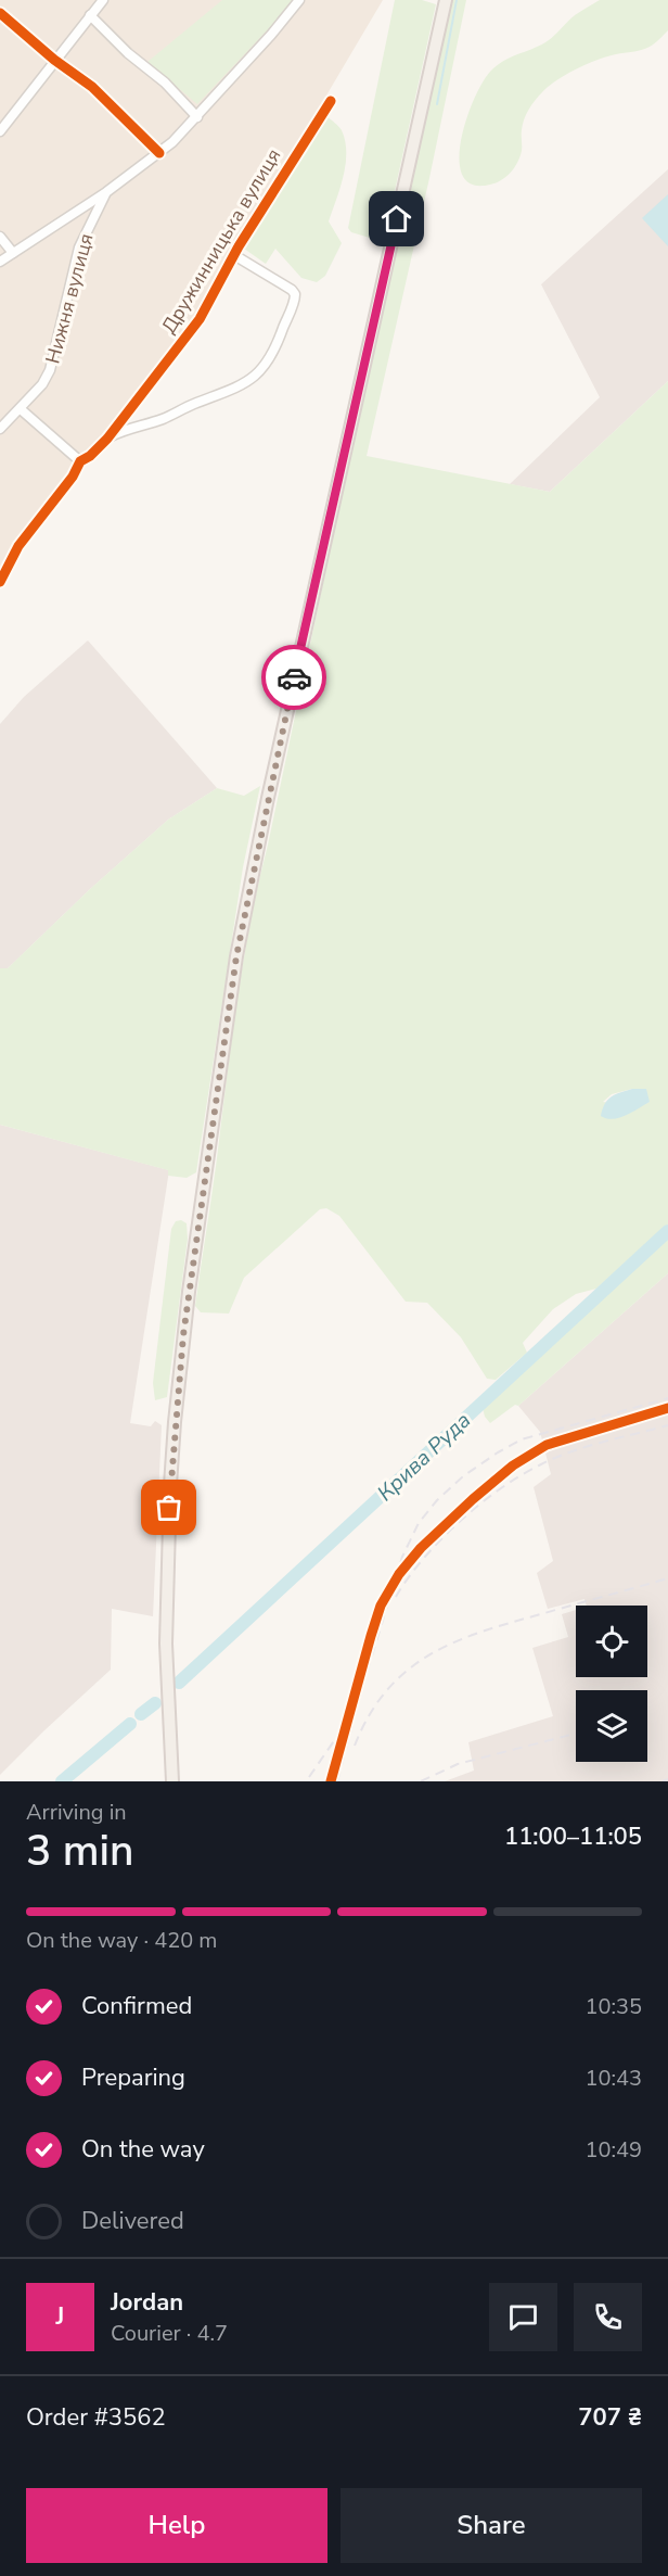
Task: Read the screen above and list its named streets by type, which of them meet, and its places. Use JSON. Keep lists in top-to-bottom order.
{
  "streets": {
    "street": ["Дружинницька вулиця", "Нижня вулиця"]
  },
  "water": ["Крива Руда"],
  "page": {
    "heading": ["3 min", "Arriving in", "11:00–11:05"],
    "panel": [
      "Jordan",
      "Courier · 4.7",
      "Order #3562",
      "707 ₴"
    ],
    "bar": "On the way · 420 m",
    "list": [
      ["Confirmed", "10:35"],
      ["Preparing", "10:43"],
      ["On the way", "10:49"],
      "Delivered"
    ],
    "round": "J",
    "buttons": ["Help", "Share"]
  }
}
